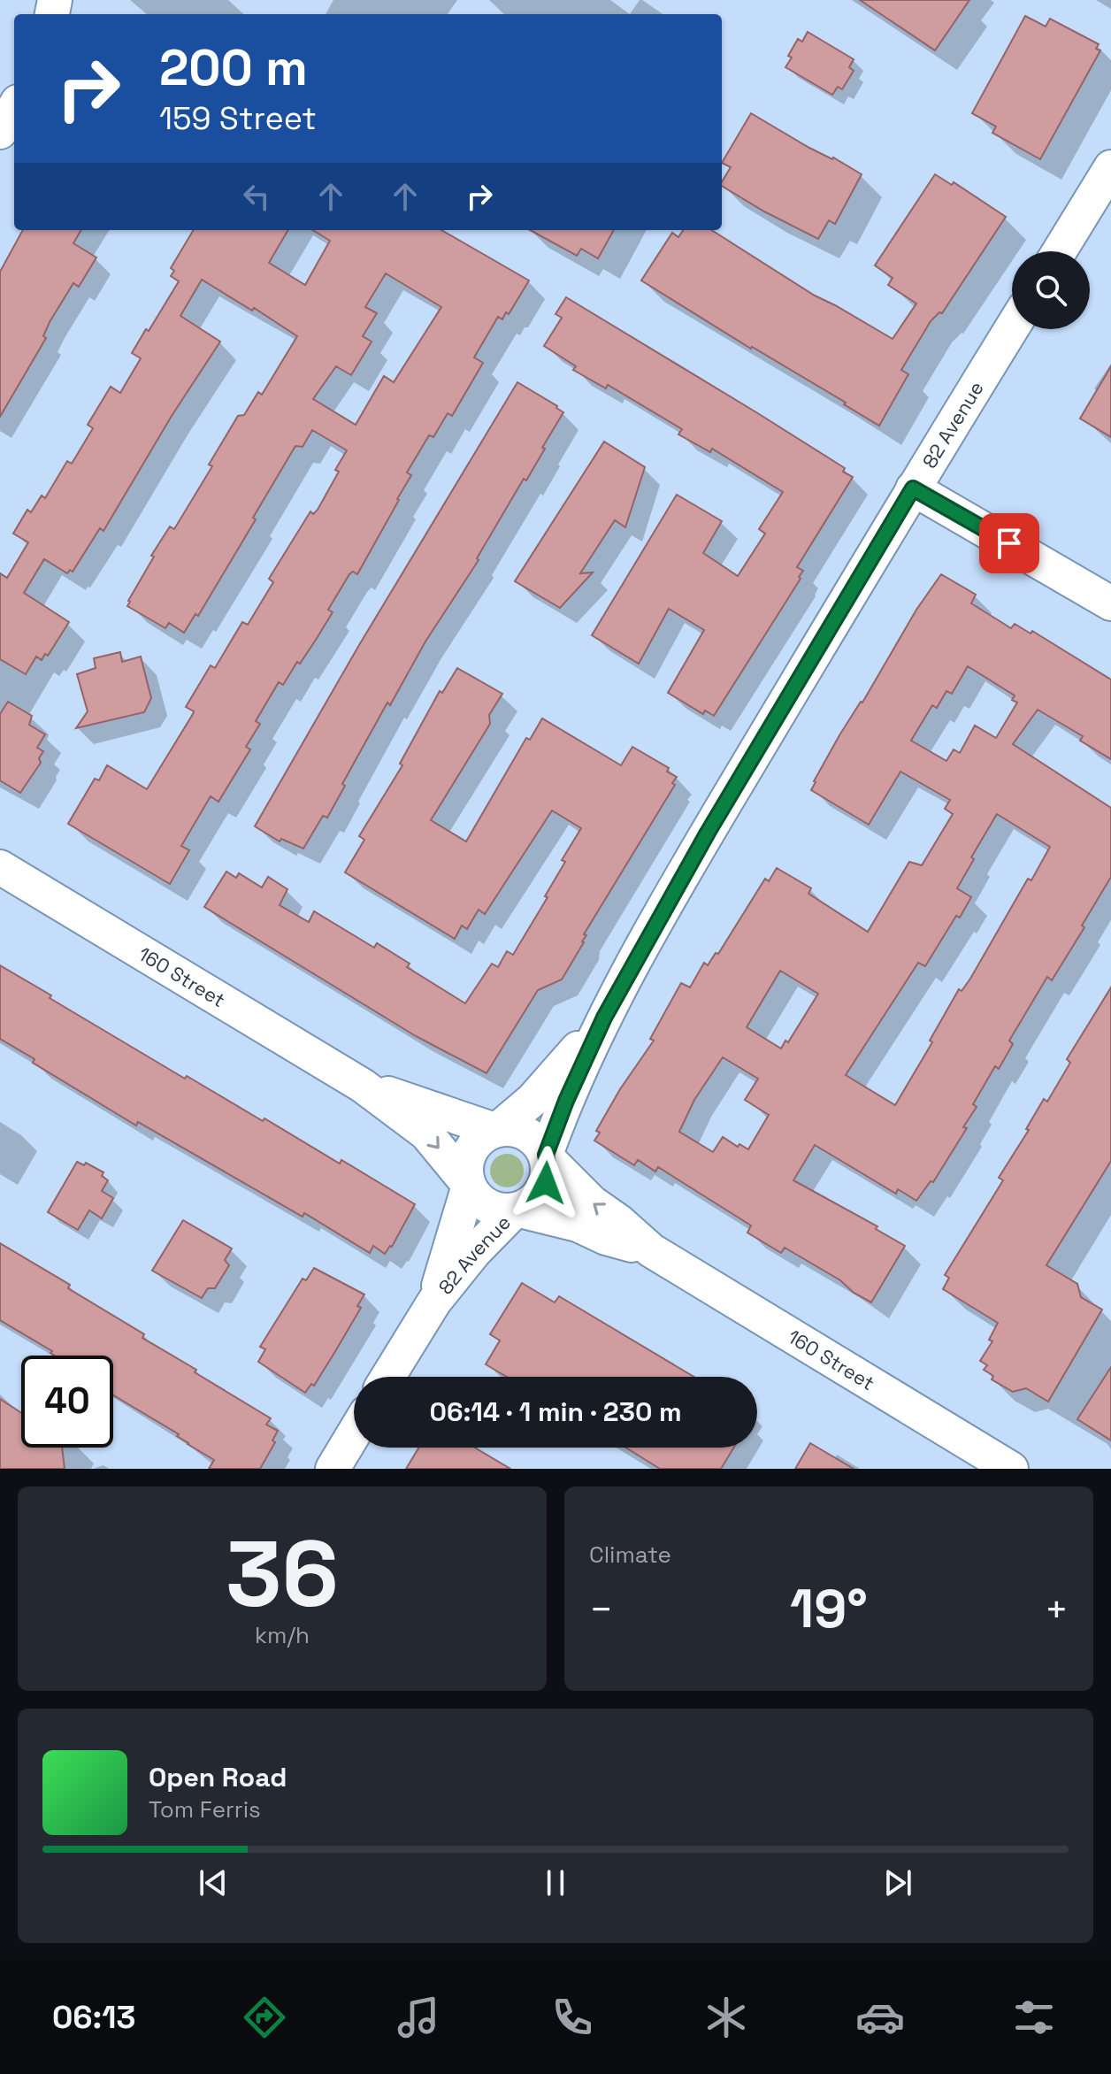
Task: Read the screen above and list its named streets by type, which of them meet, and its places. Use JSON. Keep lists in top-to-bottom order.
{
  "streets": {
    "street": ["82 Avenue", "160 Street"]
  },
  "crossings": [
    ["82 Avenue", "160 Street"]
  ],
  "page": {
    "turn": ["200 m", "159 Street"],
    "limit": "40",
    "trip": "06:14 · 1 min · 230 m",
    "tile": [
      ["36", "km/h"],
      "Climate"
    ],
    "heat": ["−", "19°", "+"],
    "song": ["Open Road", "Tom Ferris"],
    "tabs": "06:13"
  }
}
